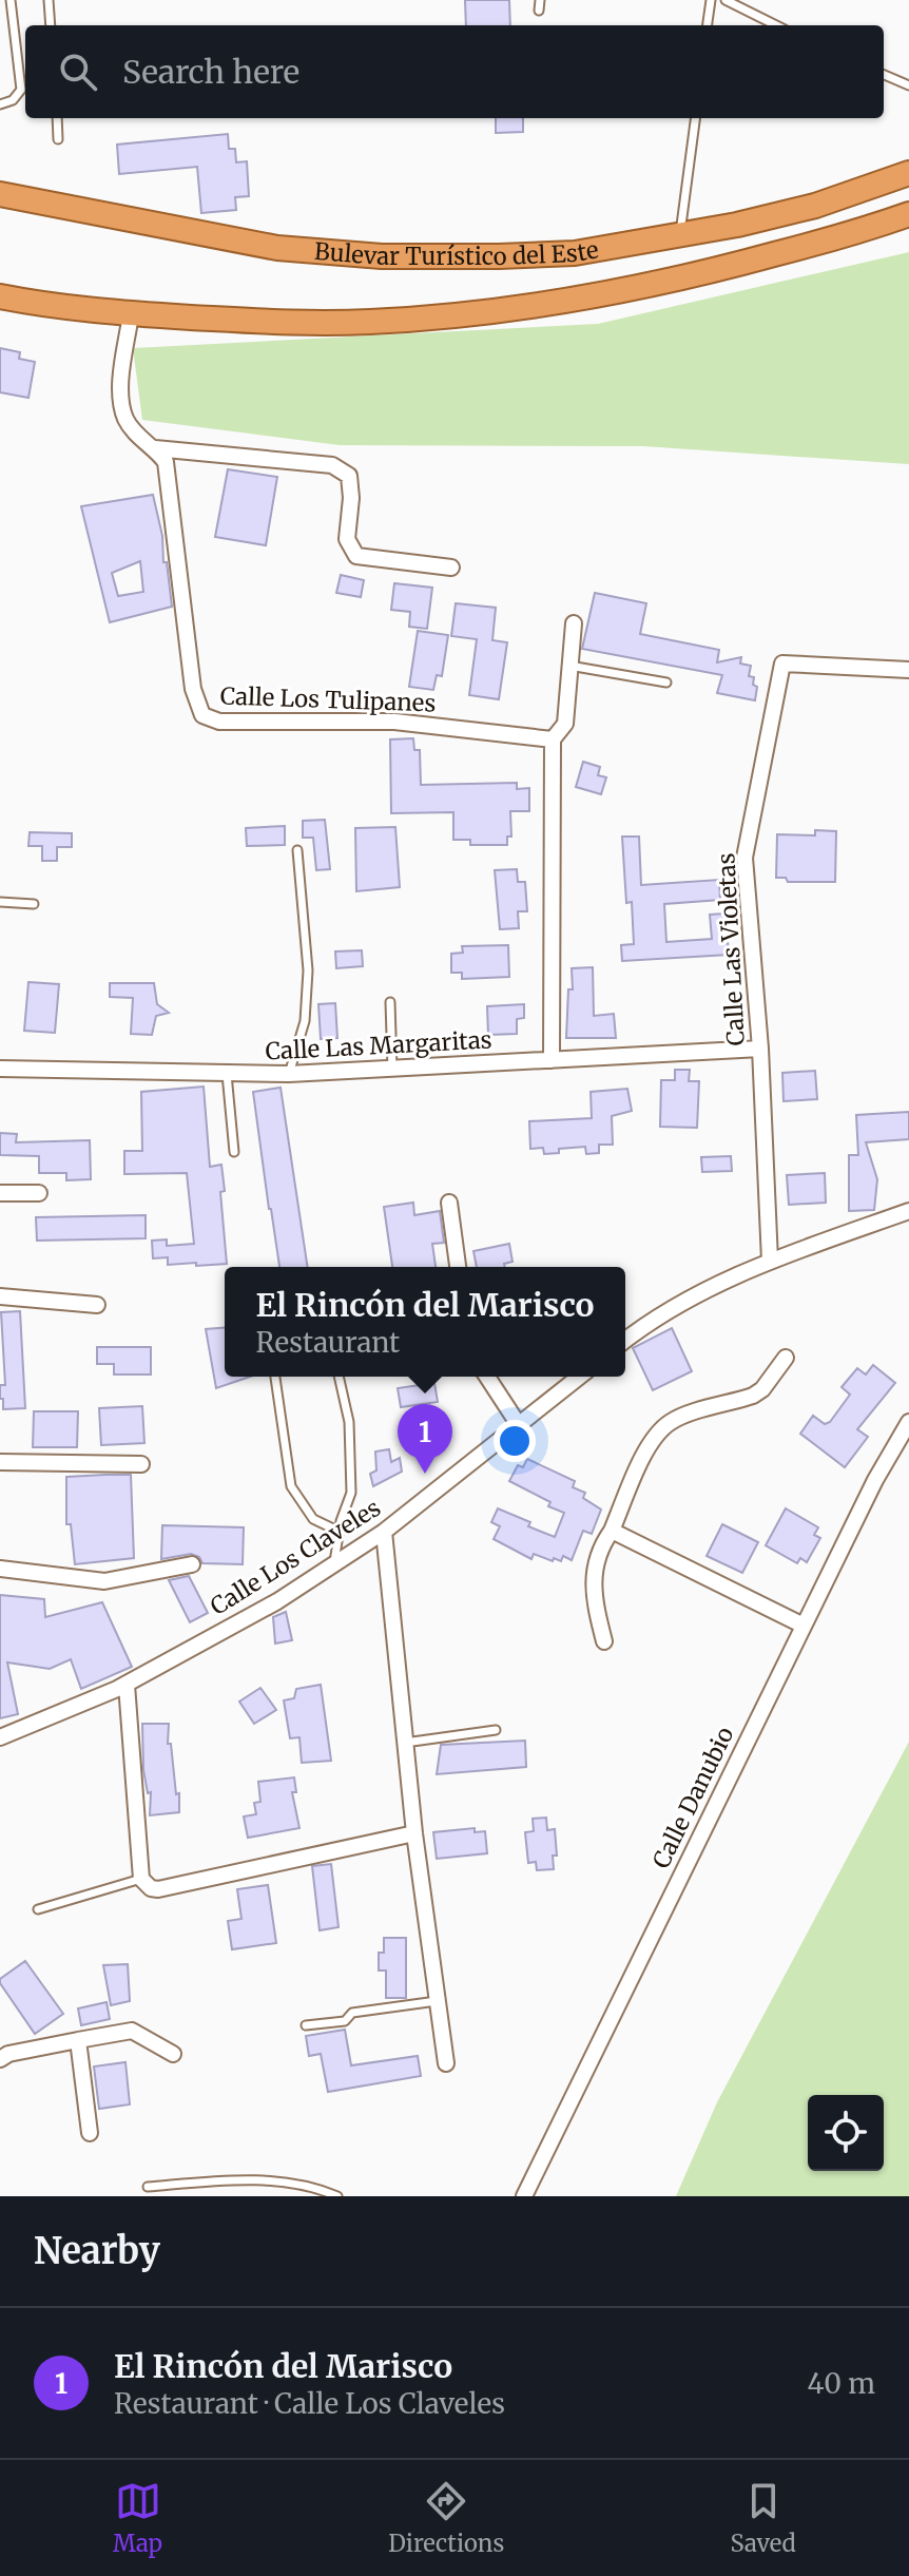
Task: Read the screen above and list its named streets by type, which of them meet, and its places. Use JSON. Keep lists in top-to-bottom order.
{
  "streets": {
    "highway": ["Bulevar Turístico del Este"],
    "street": [
      "Calle Los Tulipanes",
      "Calle Las Violetas",
      "Calle Las Margaritas",
      "Calle Los Claveles",
      "Calle Danubio"
    ]
  },
  "crossings": [
    ["Bulevar Turístico del Este", "Calle Los Tulipanes"],
    ["Calle Las Violetas", "Calle Las Margaritas"]
  ],
  "page": {
    "search": "Search here",
    "popup": ["El Rincón del Marisco", "Restaurant"],
    "pins": "1",
    "heading": "Nearby",
    "list": [
      {
        "mark": "1",
        "name": "El Rincón del Marisco",
        "note": "Restaurant · Calle Los Claveles",
        "value": "40 m"
      }
    ],
    "nav": ["Map", "Directions", "Saved"]
  }
}
